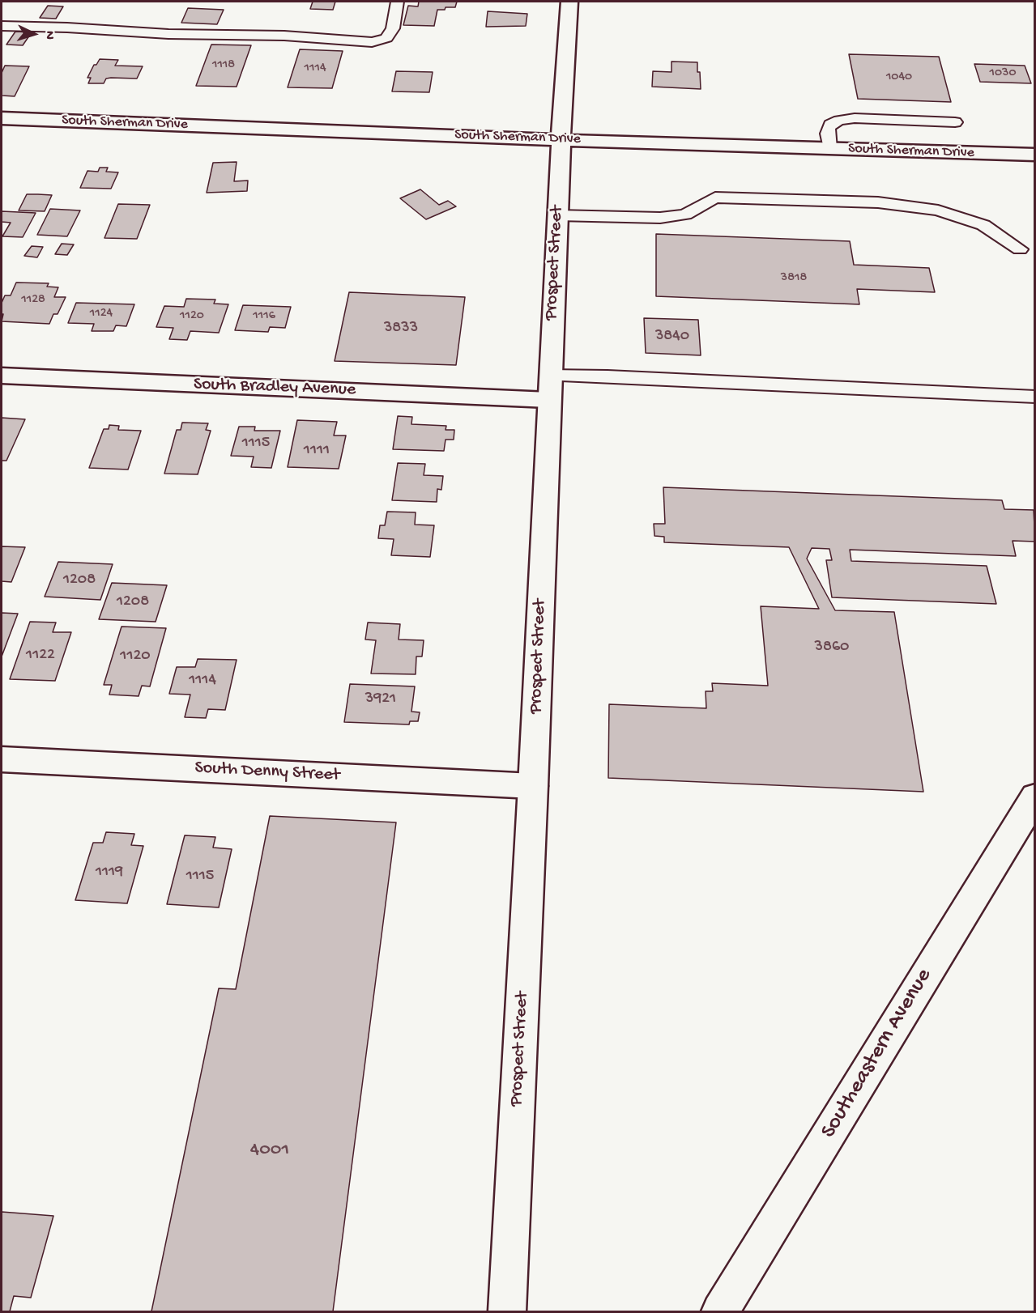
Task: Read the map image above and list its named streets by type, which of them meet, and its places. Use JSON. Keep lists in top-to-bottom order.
{
  "streets": {
    "main road": [
      "South Sherman Drive",
      "Prospect Street",
      "South Bradley Avenue",
      "South Denny Street",
      "Southeastern Avenue"
    ]
  },
  "crossings": [
    ["South Sherman Drive", "Prospect Street"],
    ["Prospect Street", "South Bradley Avenue"],
    ["Prospect Street", "South Denny Street"]
  ],
  "house_numbers": [
    "1118",
    "1114",
    "1030",
    "1040",
    "3818",
    "1128",
    "1124",
    "1120",
    "1116",
    "3833",
    "3840",
    "1115",
    "1111",
    "1208",
    "1208",
    "3860",
    "1122",
    "1120",
    "1114",
    "3921",
    "1119",
    "1115",
    "4001"
  ],
  "north": "right"
}
